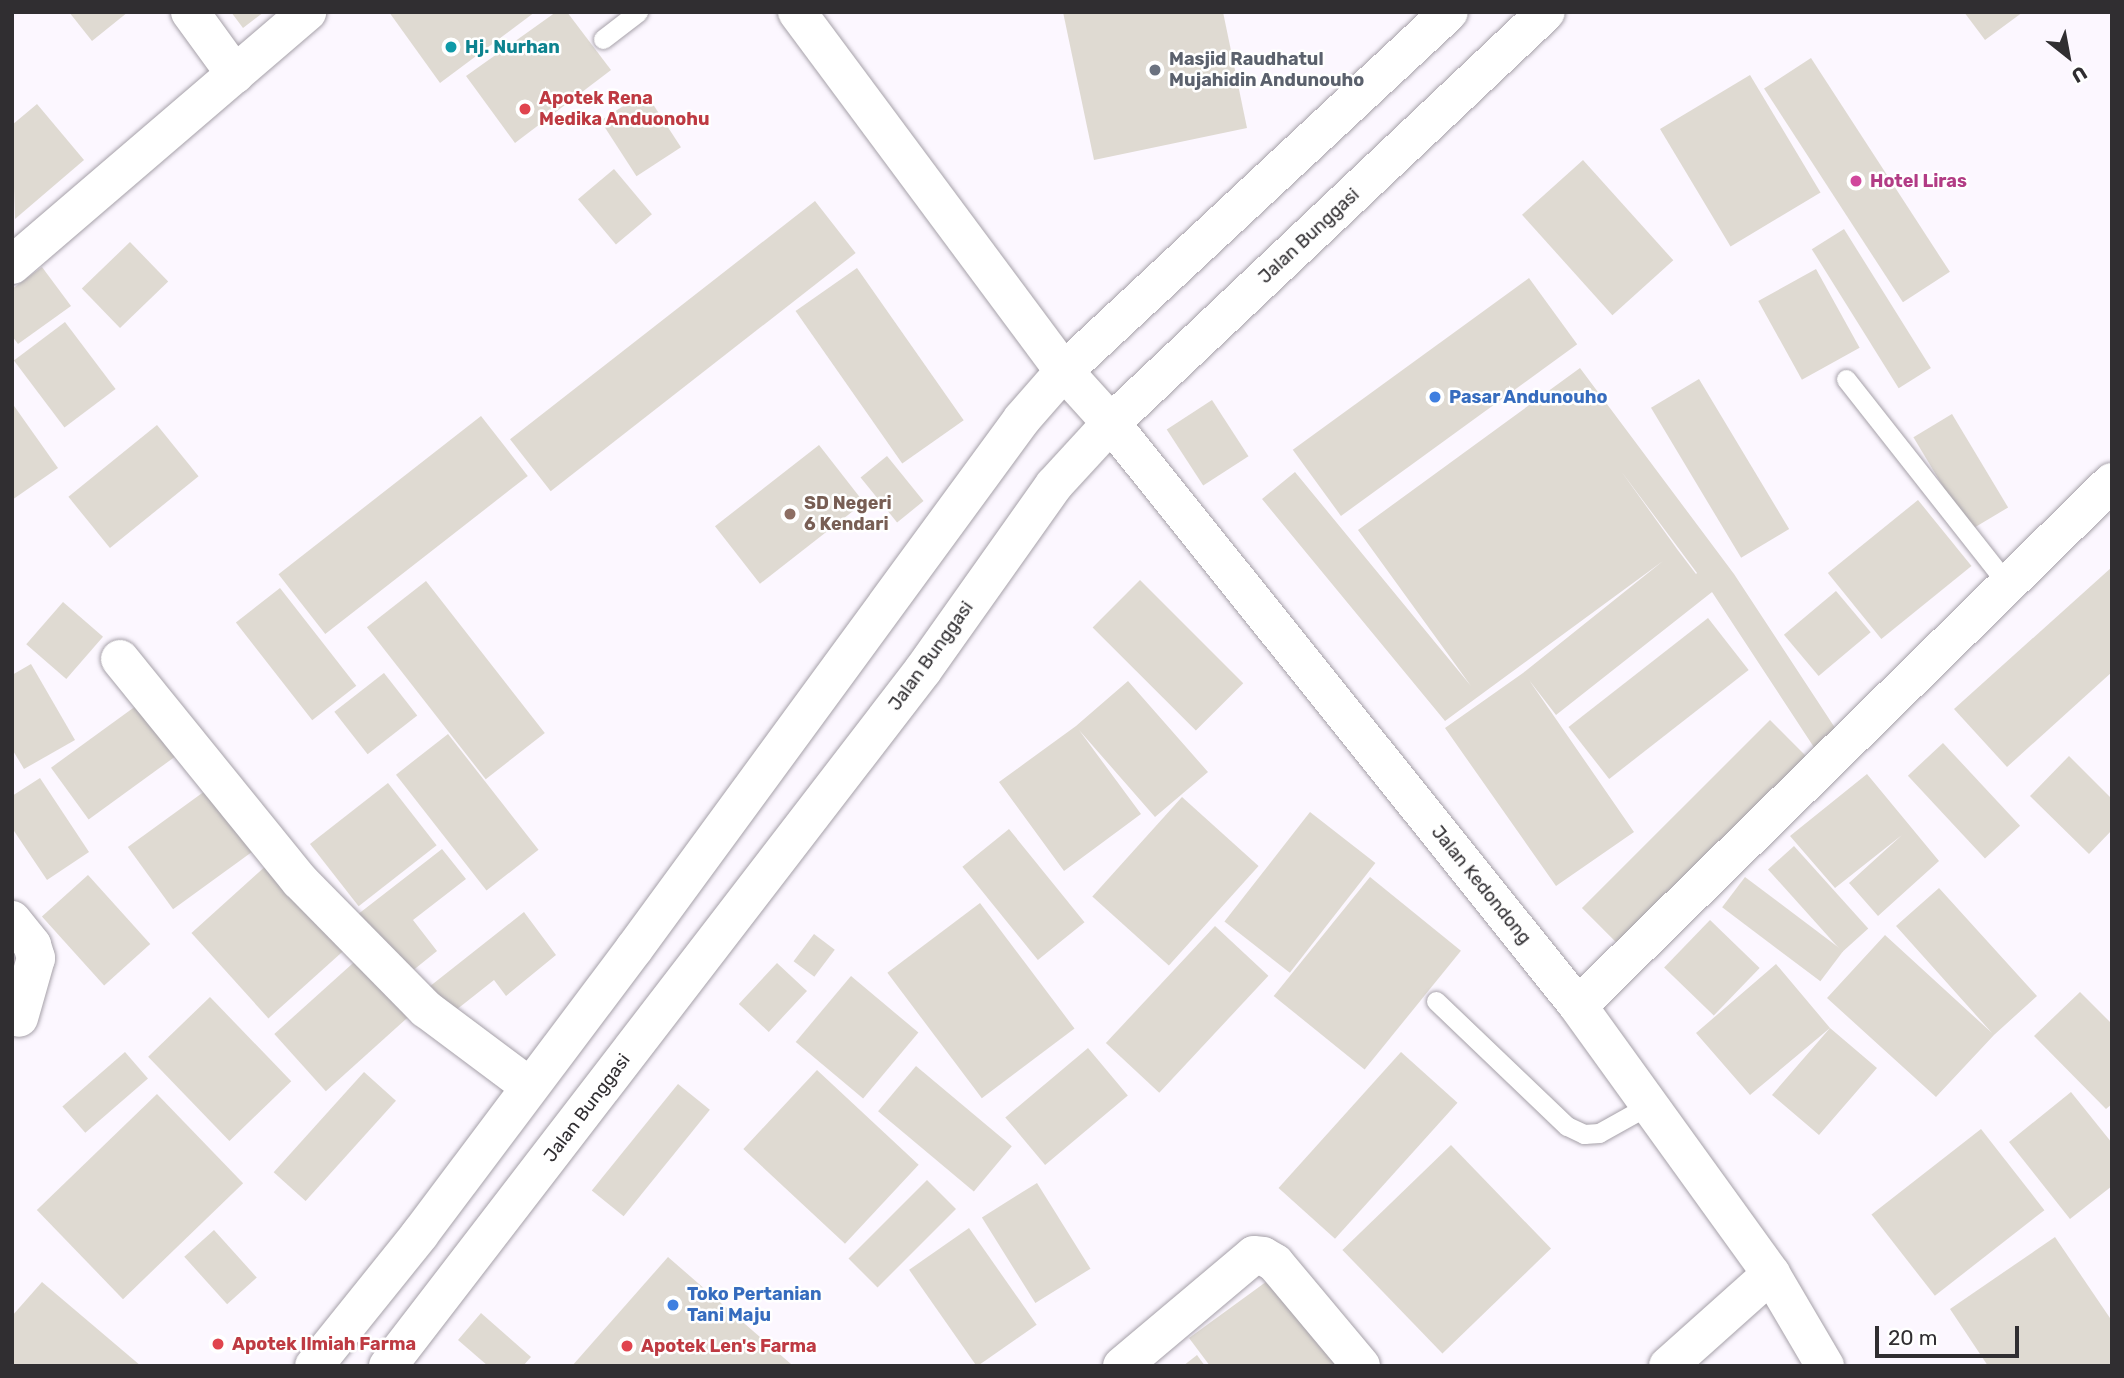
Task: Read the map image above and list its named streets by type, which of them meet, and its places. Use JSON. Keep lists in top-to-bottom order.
{
  "streets": {
    "main road": ["Jalan Bunggasi", "Jalan Kedondong"]
  },
  "crossings": [
    ["Jalan Bunggasi", "Jalan Kedondong"]
  ],
  "places": [
    "Hj. Nurhan",
    "Masjid Raudhatul Mujahidin Andunouho",
    "Apotek Rena Medika Anduonohu",
    "Hotel Liras",
    "Pasar Andunouho",
    "SD Negeri 6 Kendari",
    "Toko Pertanian Tani Maju",
    "Apotek Ilmiah Farma",
    "Apotek Len's Farma"
  ],
  "scale_bar": "20 m",
  "north": "bottom right"
}
